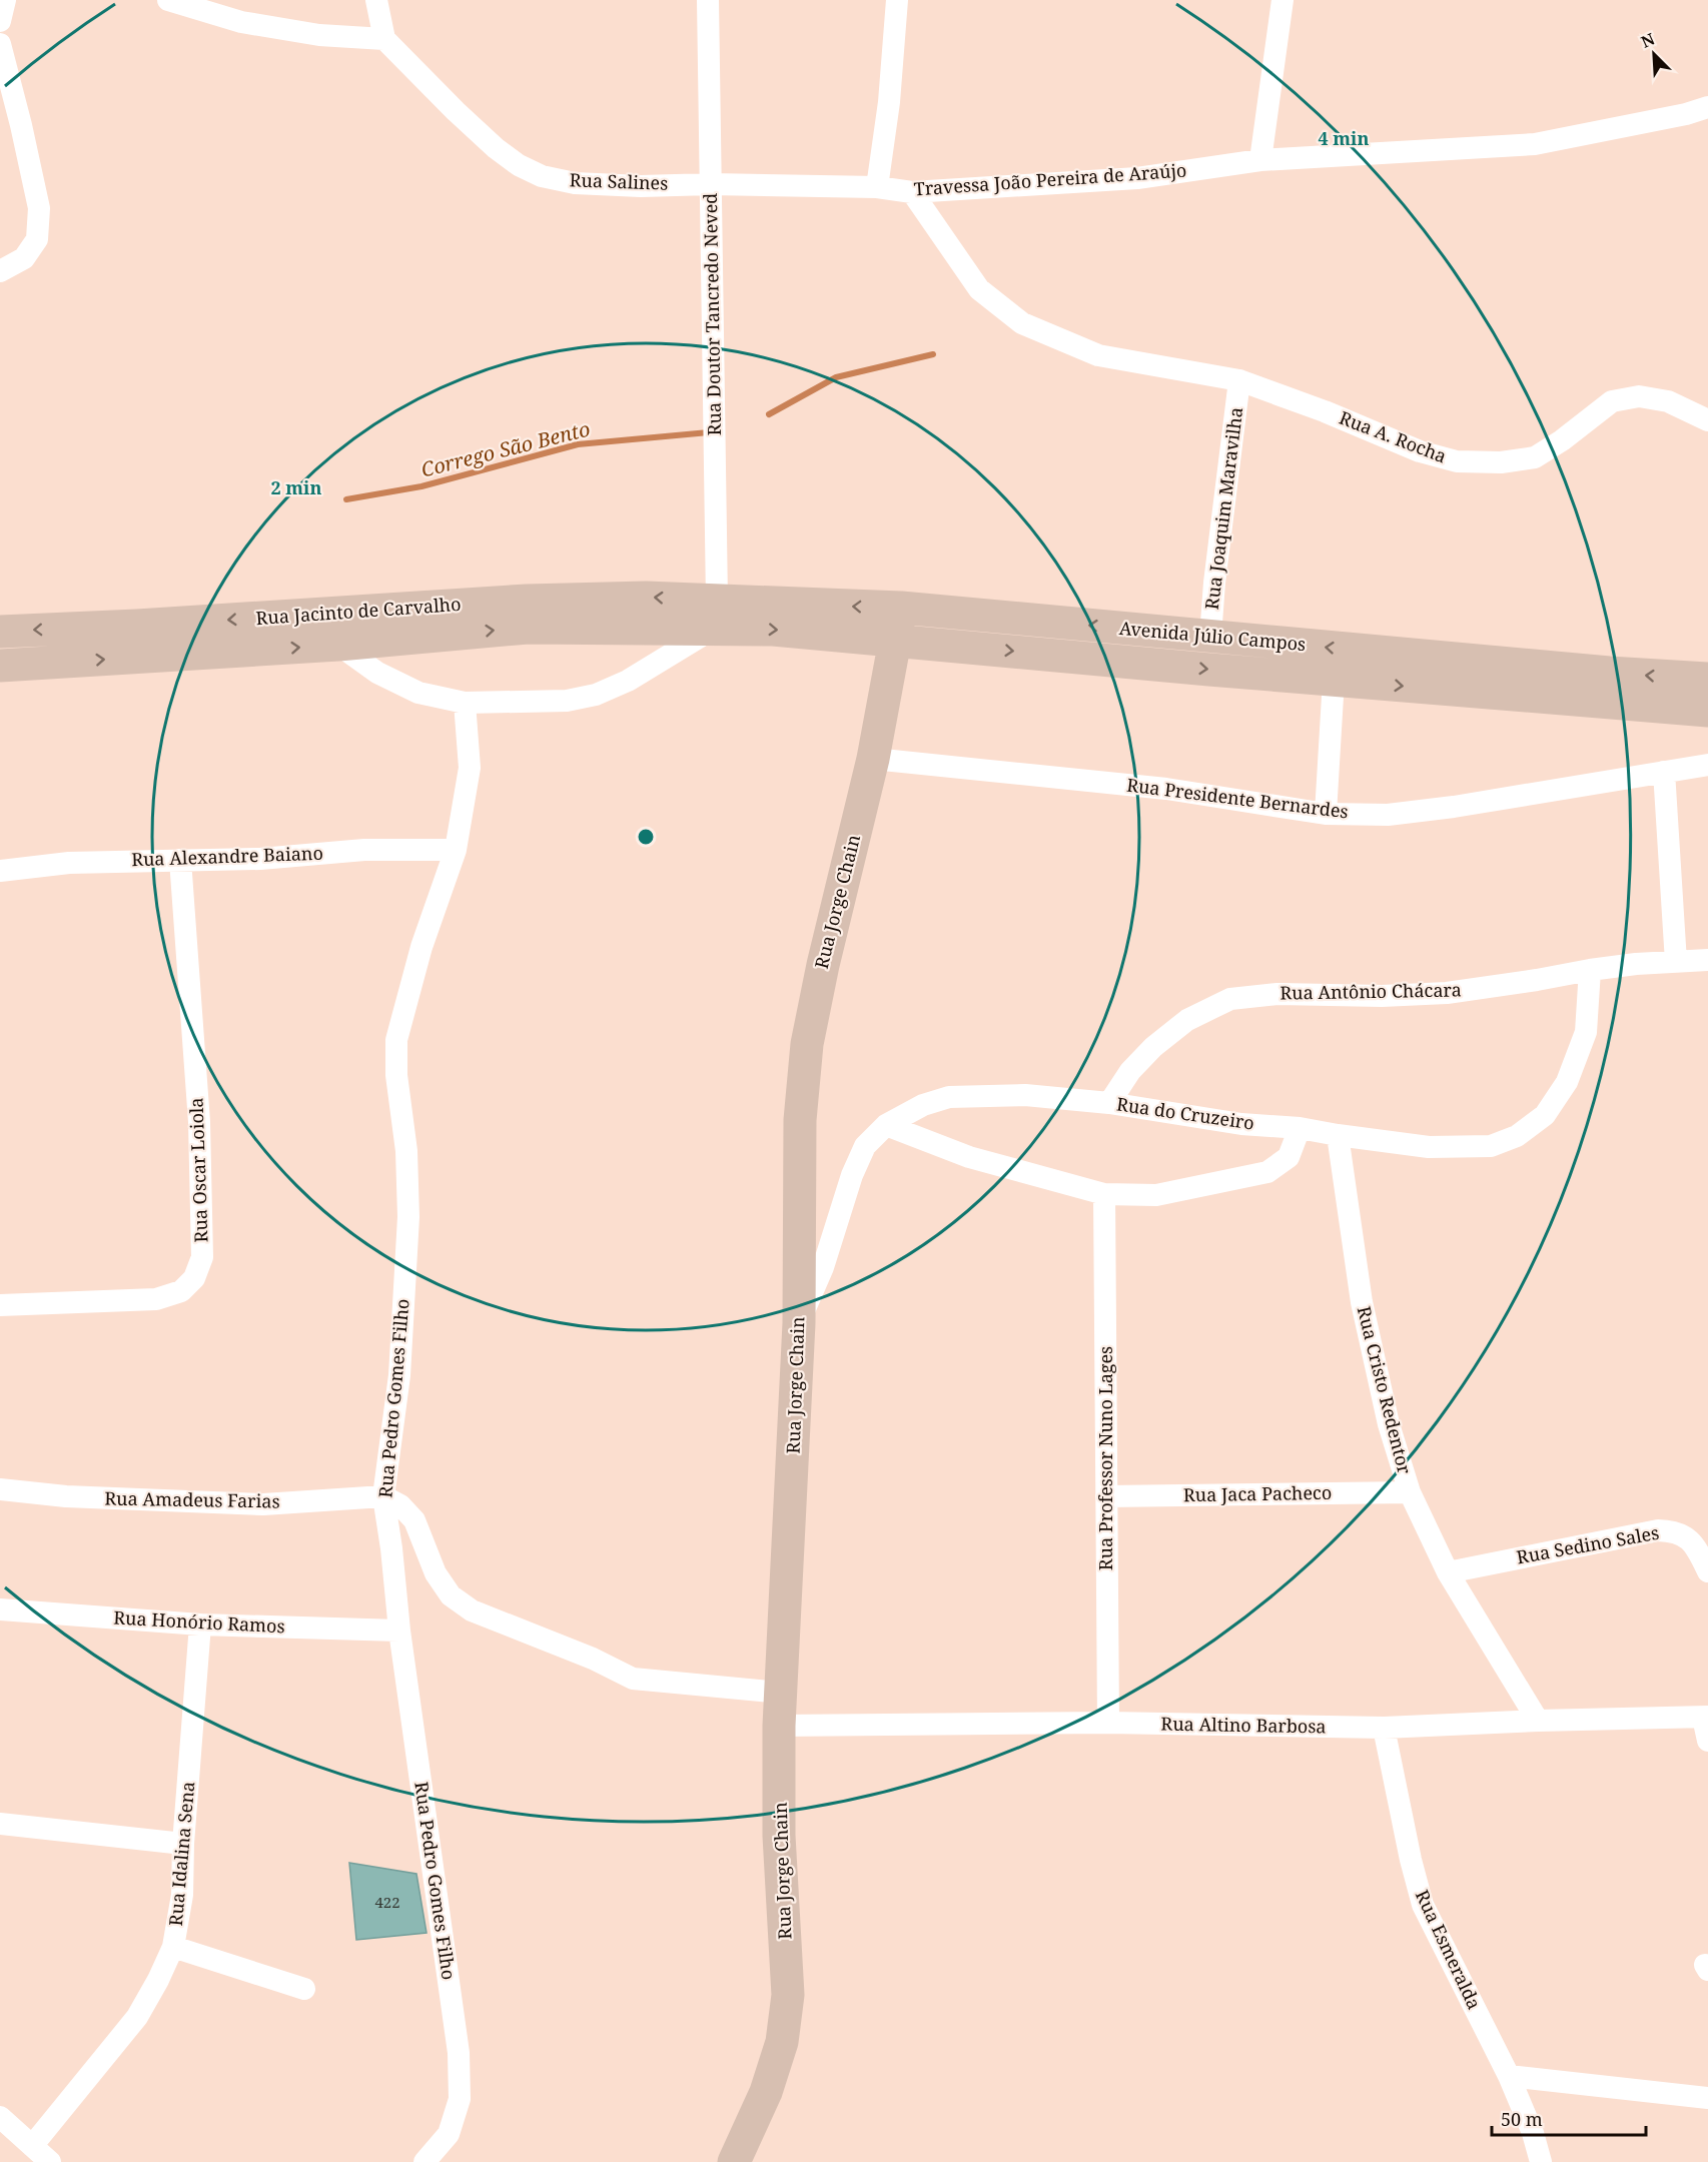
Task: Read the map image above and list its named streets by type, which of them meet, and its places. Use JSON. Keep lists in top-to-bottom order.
{
  "streets": {
    "street": [
      "Travessa João Pereira de Araújo",
      "Rua Salines",
      "Rua Doutor Tancredo Neved",
      "Rua A. Rocha",
      "Rua Joaquim Maravilha",
      "Rua Jacinto de Carvalho",
      "Avenida Júlio Campos",
      "Rua Presidente Bernardes",
      "Rua Alexandre Baiano",
      "Rua Jorge Chain",
      "Rua Antônio Chácara",
      "Rua do Cruzeiro",
      "Rua Oscar Loiola",
      "Rua Cristo Redentor",
      "Rua Pedro Gomes Filho",
      "Rua Professor Nuno Lages",
      "Rua Jaca Pacheco",
      "Rua Amadeus Farias",
      "Rua Sedino Sales",
      "Rua Honório Ramos",
      "Rua Altino Barbosa",
      "Rua Idalina Sena",
      "Rua Esmeralda"
    ]
  },
  "crossings": [
    ["Travessa João Pereira de Araújo", "Rua Salines"],
    ["Travessa João Pereira de Araújo", "Rua Doutor Tancredo Neved"],
    ["Travessa João Pereira de Araújo", "Rua A. Rocha"],
    ["Rua Salines", "Rua Doutor Tancredo Neved"],
    ["Rua Doutor Tancredo Neved", "Rua Jacinto de Carvalho"],
    ["Rua Doutor Tancredo Neved", "Avenida Júlio Campos"],
    ["Rua A. Rocha", "Rua Joaquim Maravilha"],
    ["Rua Joaquim Maravilha", "Avenida Júlio Campos"],
    ["Rua Jacinto de Carvalho", "Avenida Júlio Campos"],
    ["Avenida Júlio Campos", "Rua Jorge Chain"],
    ["Rua Presidente Bernardes", "Rua Jorge Chain"],
    ["Rua Alexandre Baiano", "Rua Oscar Loiola"],
    ["Rua Alexandre Baiano", "Rua Pedro Gomes Filho"],
    ["Rua Jorge Chain", "Rua do Cruzeiro"],
    ["Rua Jorge Chain", "Rua Altino Barbosa"],
    ["Rua Antônio Chácara", "Rua do Cruzeiro"],
    ["Rua do Cruzeiro", "Rua Cristo Redentor"],
    ["Rua Cristo Redentor", "Rua Jaca Pacheco"],
    ["Rua Cristo Redentor", "Rua Sedino Sales"],
    ["Rua Cristo Redentor", "Rua Altino Barbosa"],
    ["Rua Pedro Gomes Filho", "Rua Amadeus Farias"],
    ["Rua Pedro Gomes Filho", "Rua Honório Ramos"],
    ["Rua Professor Nuno Lages", "Rua Jaca Pacheco"],
    ["Rua Professor Nuno Lages", "Rua Altino Barbosa"],
    ["Rua Honório Ramos", "Rua Idalina Sena"],
    ["Rua Altino Barbosa", "Rua Esmeralda"]
  ],
  "water": ["Corrego São Bento"],
  "house_numbers": ["422"],
  "scale_bar": "50 m",
  "north": "top left",
  "rings": ["4 min", "2 min"]
}
